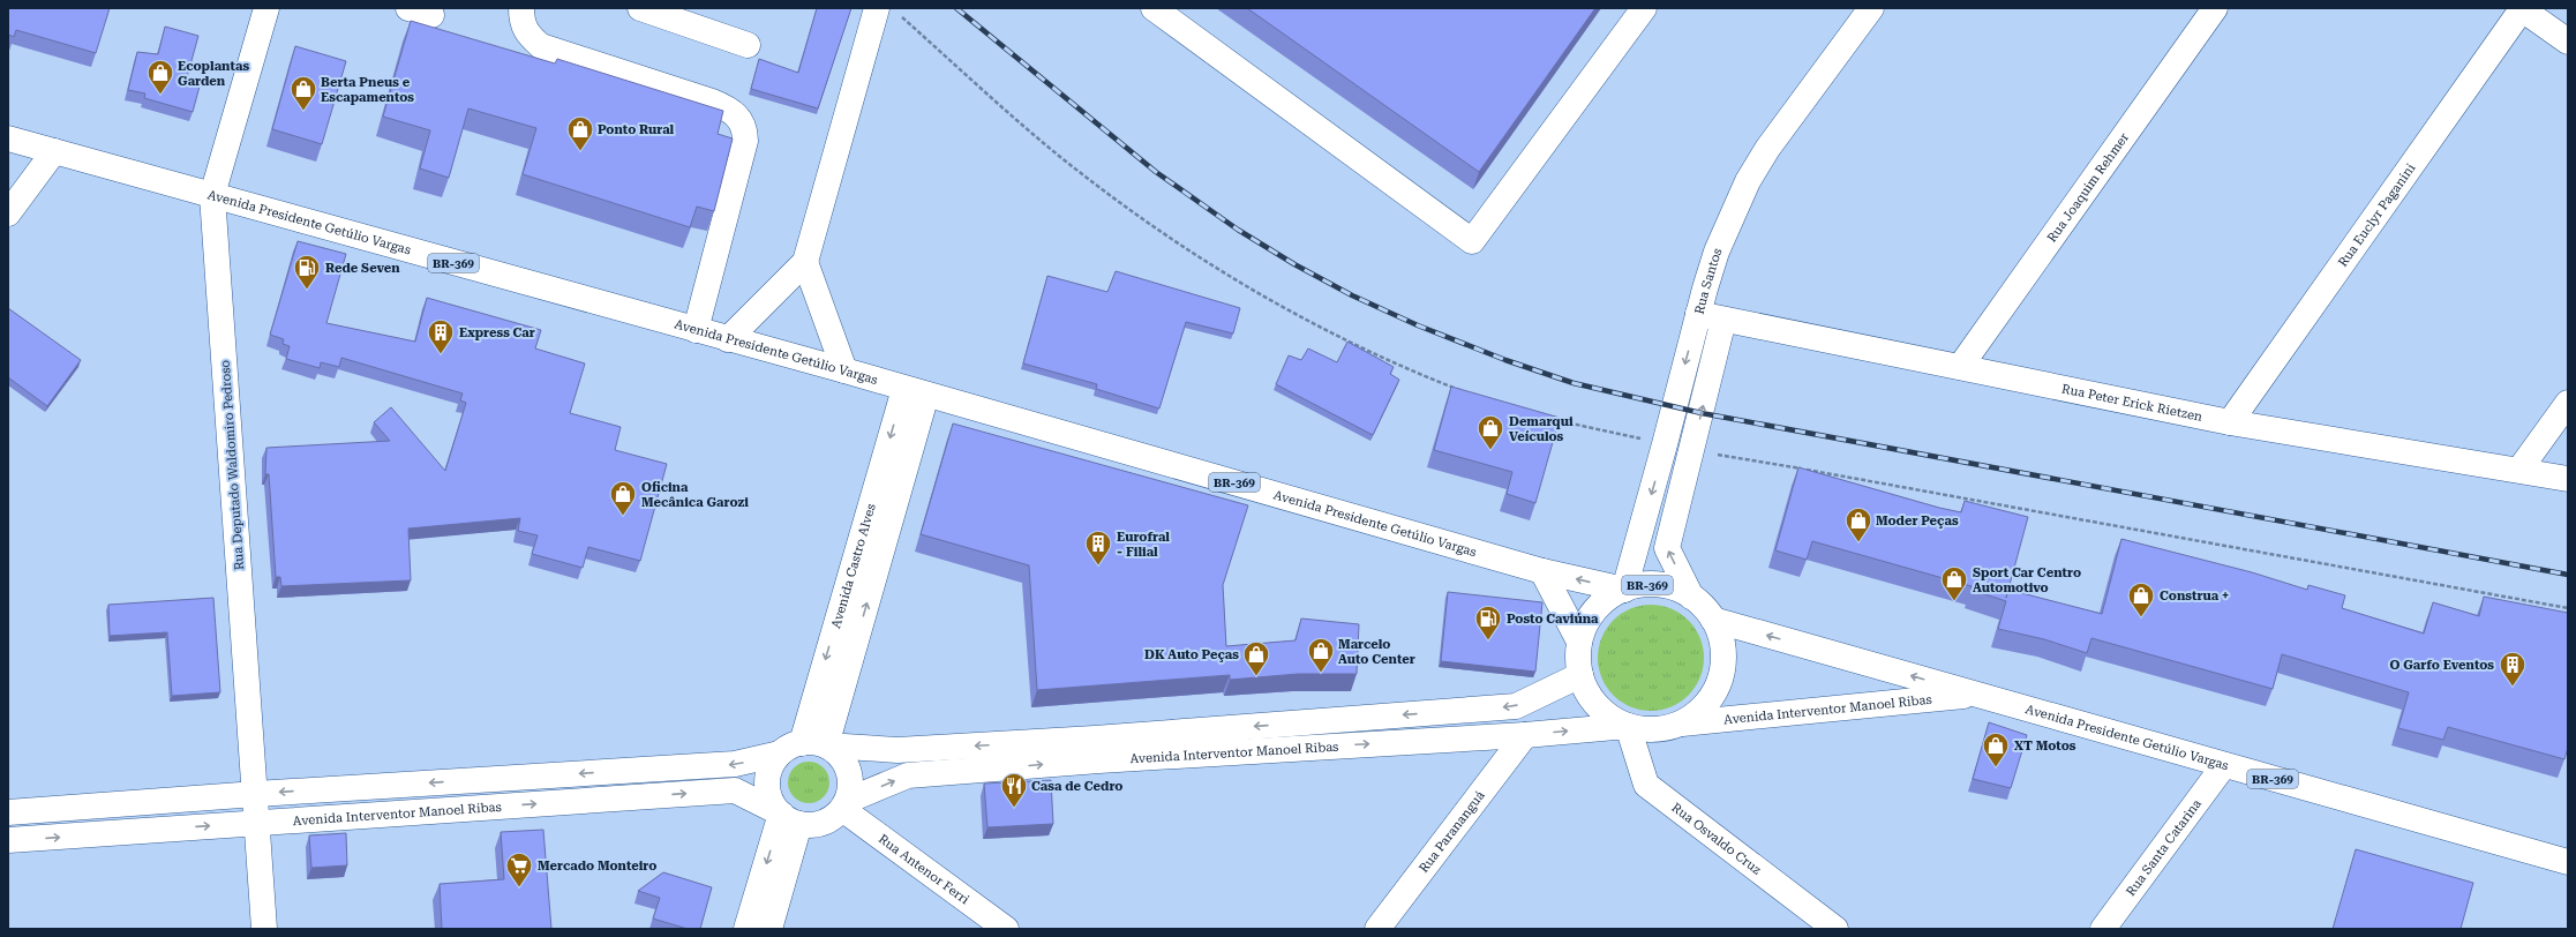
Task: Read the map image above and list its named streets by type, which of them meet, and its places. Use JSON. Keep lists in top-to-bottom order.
{
  "streets": {
    "street": [
      "Rua Joaquim Rehmer",
      "Rua Euclyr Paganini",
      "Avenida Presidente Getúlio Vargas",
      "BR-369",
      "Rua Santos",
      "Rua Peter Erick Rietzen",
      "Rua Deputado Waldomiro Pedroso",
      "Avenida Castro Alves",
      "Avenida Interventor Manoel Ribas",
      "Rua Parananguá",
      "Rua Osvaldo Cruz",
      "Rua Santa Catarina",
      "Rua Antenor Ferri"
    ]
  },
  "crossings": [
    ["Rua Joaquim Rehmer", "Rua Peter Erick Rietzen"],
    ["Rua Euclyr Paganini", "Rua Peter Erick Rietzen"],
    ["Avenida Presidente Getúlio Vargas", "BR-369"],
    ["Avenida Presidente Getúlio Vargas", "Rua Santos"],
    ["Avenida Presidente Getúlio Vargas", "Rua Deputado Waldomiro Pedroso"],
    ["Avenida Presidente Getúlio Vargas", "Avenida Castro Alves"],
    ["Avenida Presidente Getúlio Vargas", "Avenida Interventor Manoel Ribas"],
    ["Avenida Presidente Getúlio Vargas", "Rua Osvaldo Cruz"],
    ["Avenida Presidente Getúlio Vargas", "Rua Santa Catarina"],
    ["BR-369", "Rua Santos"],
    ["BR-369", "Avenida Interventor Manoel Ribas"],
    ["BR-369", "Rua Osvaldo Cruz"],
    ["Rua Santos", "Rua Peter Erick Rietzen"],
    ["Rua Santos", "Avenida Interventor Manoel Ribas"],
    ["Rua Santos", "Rua Osvaldo Cruz"],
    ["Rua Deputado Waldomiro Pedroso", "Avenida Interventor Manoel Ribas"],
    ["Avenida Castro Alves", "Avenida Interventor Manoel Ribas"],
    ["Avenida Castro Alves", "Rua Antenor Ferri"],
    ["Avenida Interventor Manoel Ribas", "Rua Parananguá"],
    ["Avenida Interventor Manoel Ribas", "Rua Osvaldo Cruz"],
    ["Avenida Interventor Manoel Ribas", "Rua Antenor Ferri"]
  ],
  "places": {
    "shop": [
      "Ecoplantas Garden",
      "Berta Pneus e Escapamentos",
      "Ponto Rural",
      "Demarqui Veículos",
      "Oficina Mecânica Garozi",
      "Moder Peças",
      "Sport Car Centro Automotivo",
      "Construa +",
      "Marcelo Auto Center",
      "DK Auto Peças",
      "XT Motos"
    ],
    "fuel station": ["Rede Seven", "Posto Caviúna"],
    "building": ["Express Car", "Eurofral - Filial", "O Garfo Eventos"],
    "restaurant": ["Casa de Cedro"],
    "supermarket": ["Mercado Monteiro"]
  }
}
